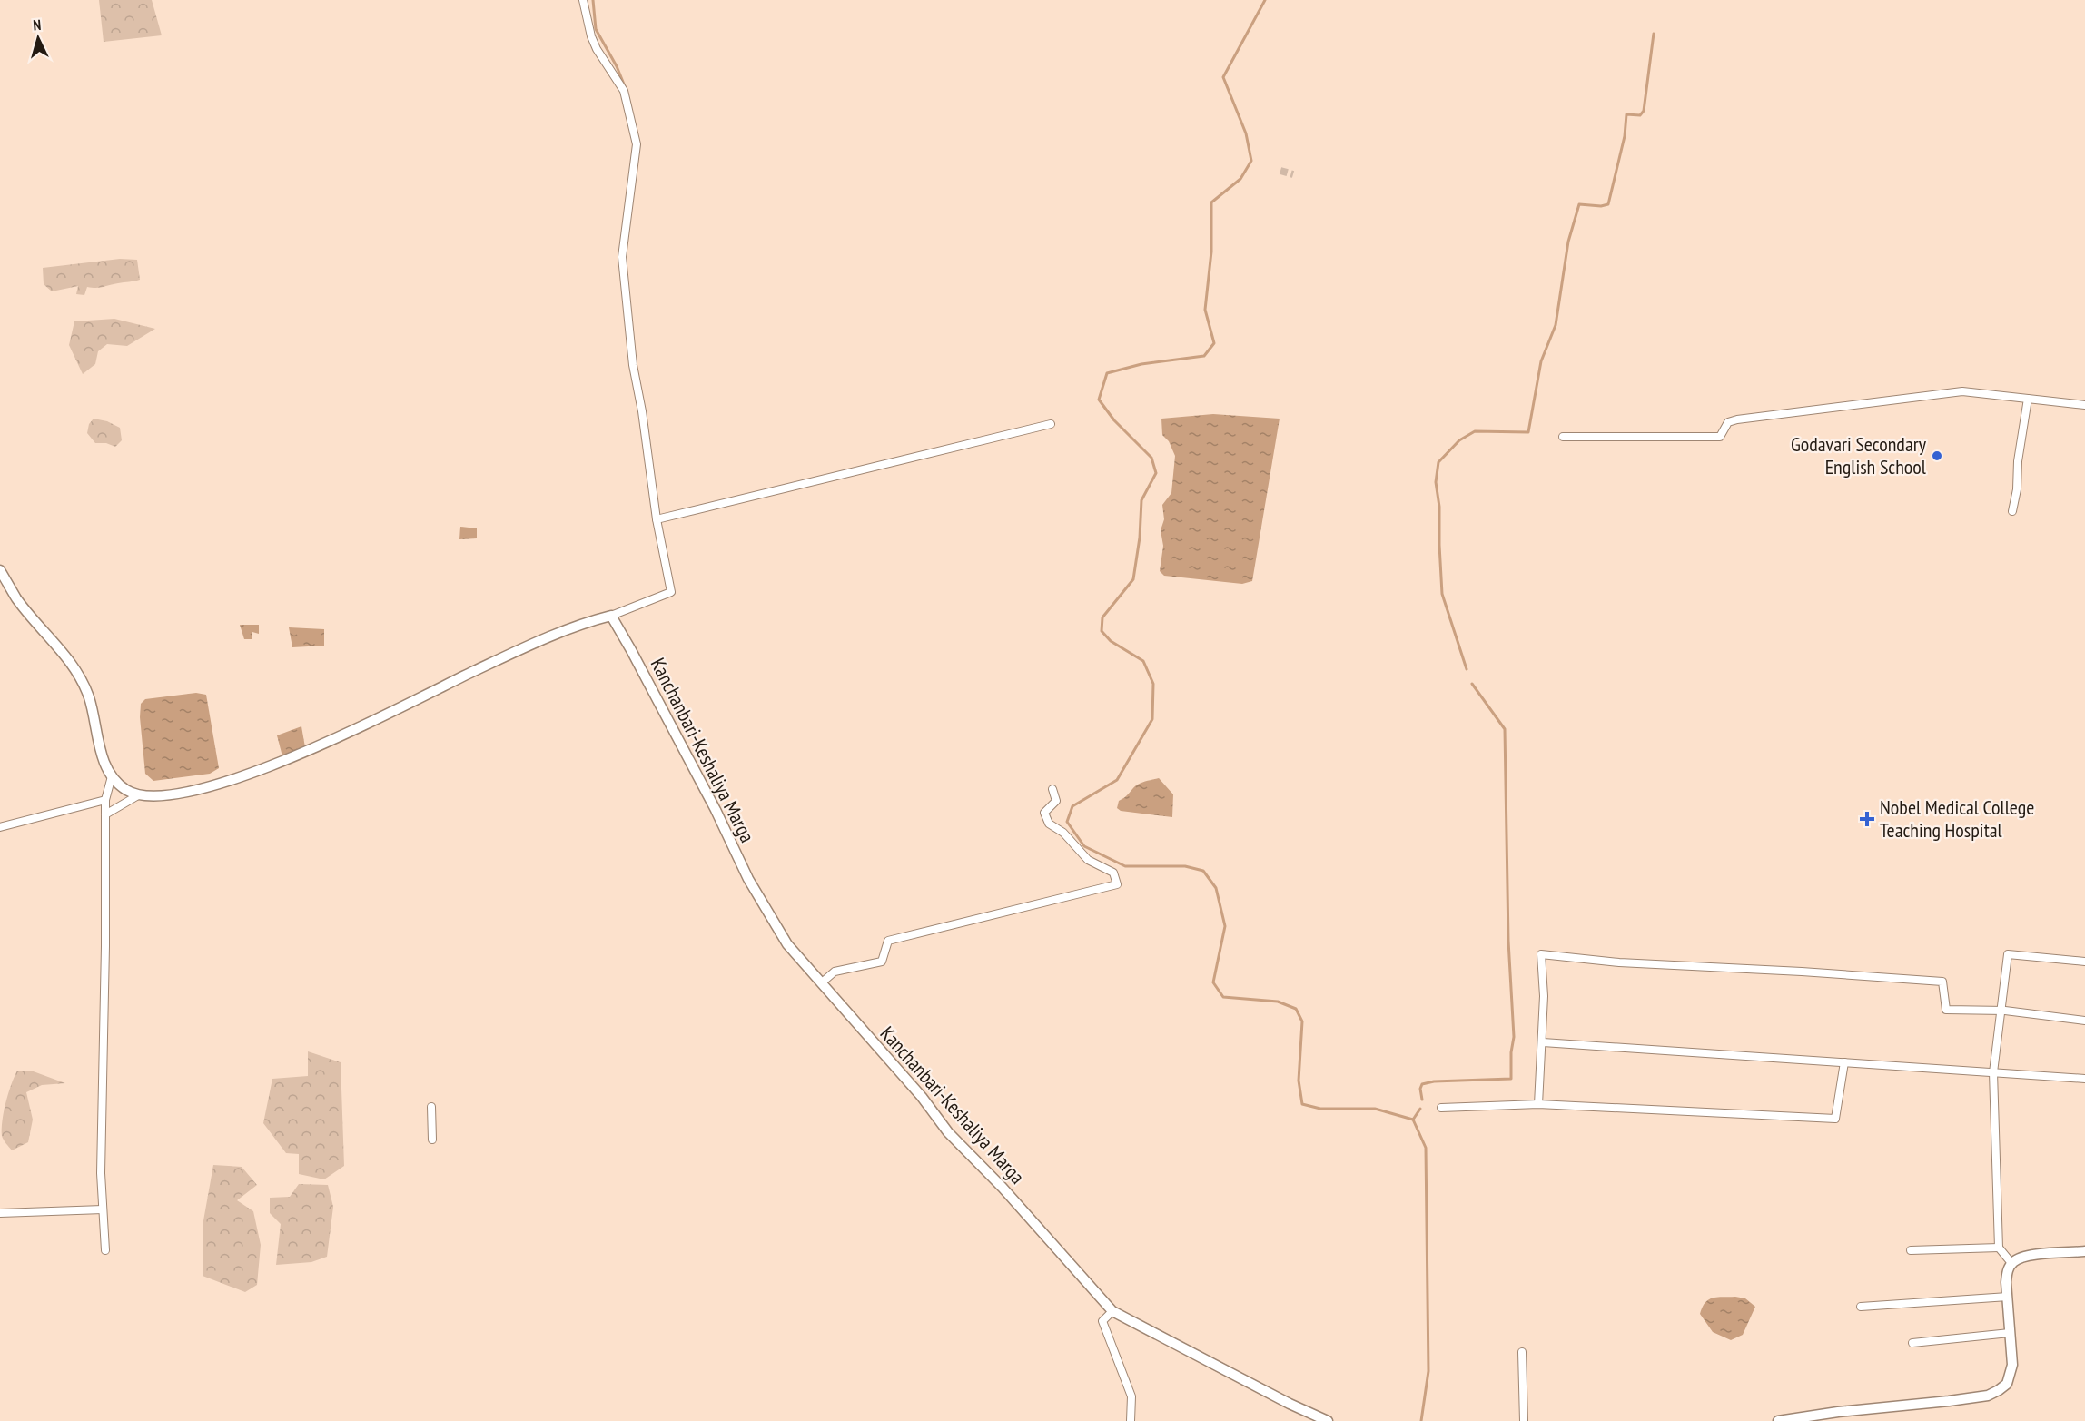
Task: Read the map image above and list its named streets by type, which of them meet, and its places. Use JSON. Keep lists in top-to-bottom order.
{
  "streets": {
    "street": ["Kanchanbari-Keshaliya Marga"]
  },
  "places": {
    "other": ["Godavari Secondary English School"],
    "health": ["Nobel Medical College Teaching Hospital"]
  },
  "north": "top"
}
